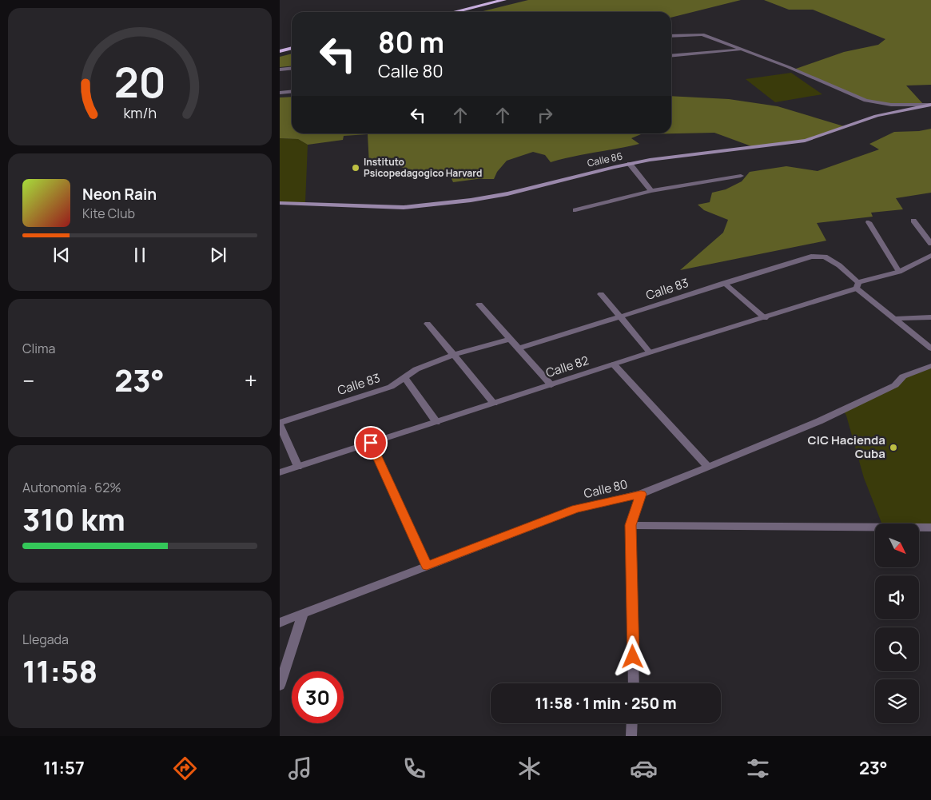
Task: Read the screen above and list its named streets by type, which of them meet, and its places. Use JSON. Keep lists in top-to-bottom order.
{
  "streets": {
    "main road": ["Calle 86"],
    "street": ["Calle 83", "Calle 82", "Calle 80"]
  },
  "crossings": [
    ["Calle 83", "Calle 82"]
  ],
  "places": ["Instituto Psicopedagogico Harvard", "CIC Hacienda Cuba"],
  "north": "bottom right",
  "page": {
    "turn": ["80 m", "Calle 80"],
    "song": ["Neon Rain", "Kite Club"],
    "tile": [
      "Clima",
      ["Autonomía · 62%", "310 km"],
      ["Llegada", "11:58"]
    ],
    "heat": ["−", "23°", "+"],
    "limit": "30",
    "trip": "11:58 · 1 min · 250 m",
    "tabs": ["11:57", "23°"],
    "gauge": ["20", "km/h"]
  }
}
